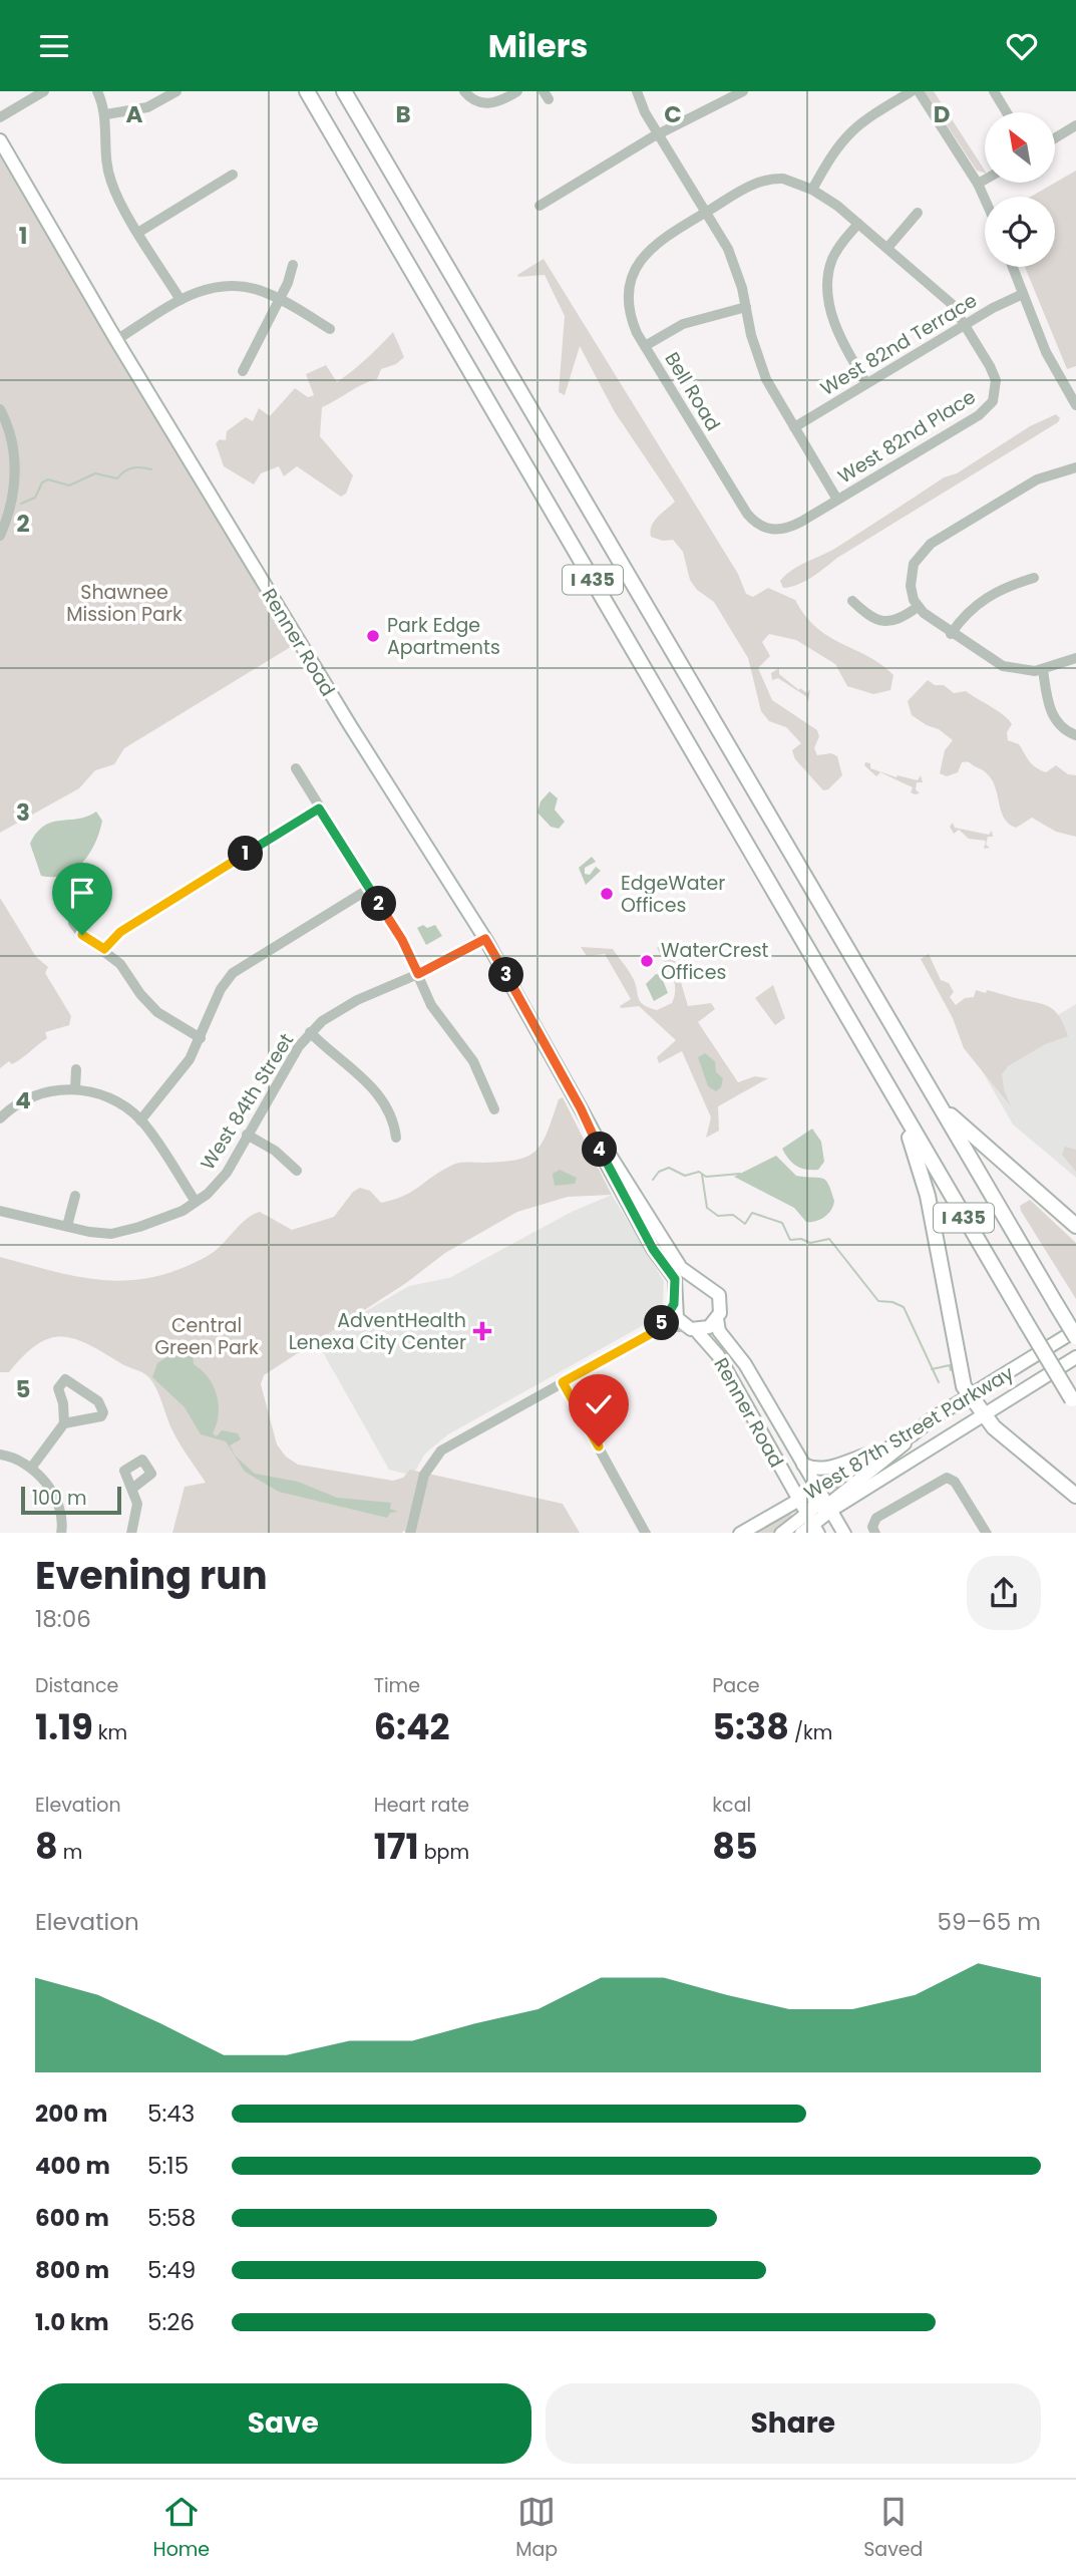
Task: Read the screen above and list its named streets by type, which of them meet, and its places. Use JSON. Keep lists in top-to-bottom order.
{
  "streets": {
    "highway": ["I 435"],
    "main road": ["Renner Road", "West 87th Street Parkway"],
    "street": [
      "West 82nd Terrace",
      "Bell Road",
      "West 82nd Place",
      "West 84th Street"
    ]
  },
  "crossings": [
    ["West 82nd Terrace", "West 82nd Place"],
    ["Bell Road", "West 82nd Place"],
    ["Renner Road", "West 84th Street"],
    ["Renner Road", "West 87th Street Parkway"]
  ],
  "parks": ["Shawnee Mission Park", "Central Green Park"],
  "places": {
    "other": ["Park Edge Apartments", "EdgeWater Offices", "WaterCrest Offices"],
    "health": ["AdventHealth Lenexa City Center"]
  },
  "scale_bar": "100 m",
  "north": "top left",
  "page": {
    "header": "Milers",
    "pins": [
      "1",
      "2",
      "3",
      "4",
      "5"
    ],
    "scale": "100 m",
    "heading": ["Evening run", "18:06"],
    "stats": [
      ["Distance", "1.19 km"],
      ["Time", "6:42"],
      ["Pace", "5:38 /km"],
      ["Elevation", "8 m"],
      ["Heart rate", "171 bpm"],
      ["kcal", "85"]
    ],
    "chart": ["Elevation", "59–65 m"],
    "list": [
      {
        "name": "200 m",
        "note": "5:43"
      },
      {
        "name": "400 m",
        "note": "5:15"
      },
      {
        "name": "600 m",
        "note": "5:58"
      },
      {
        "name": "800 m",
        "note": "5:49"
      },
      {
        "name": "1.0 km",
        "note": "5:26"
      }
    ],
    "buttons": ["Save", "Share"],
    "tabs": ["Home", "Map", "Saved"]
  },
  "grid": {
    "columns": [
      "A",
      "B",
      "C",
      "D"
    ],
    "rows": [
      "1",
      "2",
      "3",
      "4",
      "5"
    ]
  }
}
